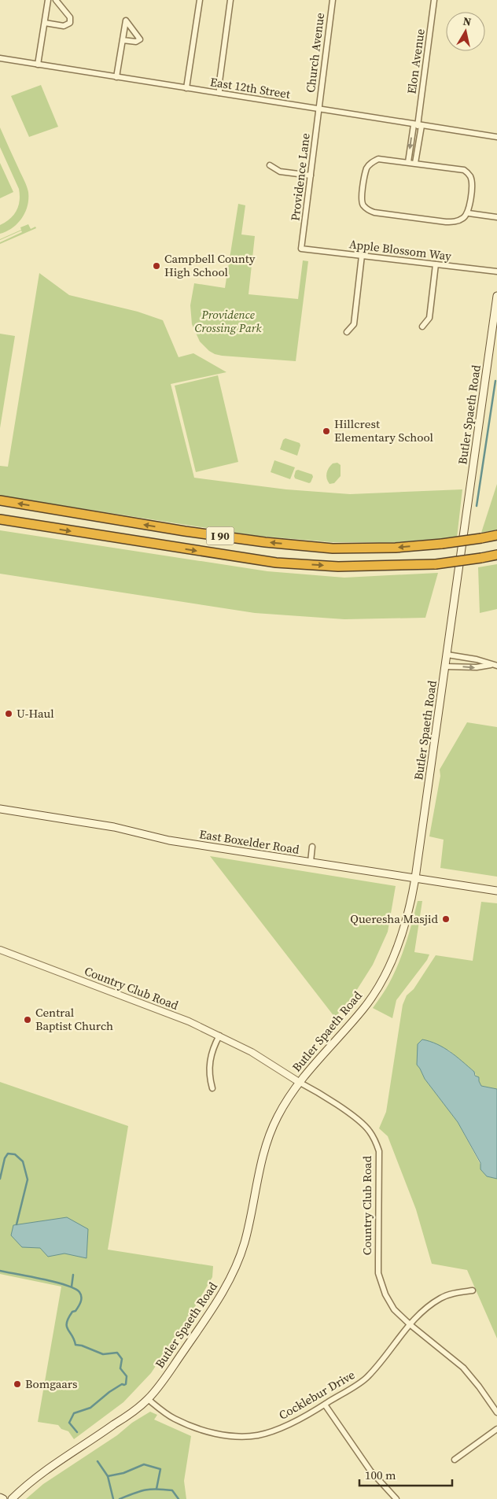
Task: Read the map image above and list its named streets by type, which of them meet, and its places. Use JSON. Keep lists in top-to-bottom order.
{
  "streets": {
    "highway": ["I 90"],
    "main road": ["Butler Spaeth Road", "East Boxelder Road"],
    "street": [
      "Church Avenue",
      "Elon Avenue",
      "East 12th Street",
      "Providence Lane",
      "Apple Blossom Way",
      "Country Club Road",
      "Cocklebur Drive"
    ]
  },
  "crossings": [
    ["Church Avenue", "East 12th Street"],
    ["Church Avenue", "Providence Lane"],
    ["Elon Avenue", "East 12th Street"],
    ["East 12th Street", "Providence Lane"],
    ["Providence Lane", "Apple Blossom Way"],
    ["Butler Spaeth Road", "East Boxelder Road"],
    ["Butler Spaeth Road", "Country Club Road"],
    ["Butler Spaeth Road", "Cocklebur Drive"],
    ["Country Club Road", "Cocklebur Drive"]
  ],
  "parks": ["Providence Crossing Park"],
  "places": [
    "Campbell County High School",
    "Hillcrest Elementary School",
    "U-Haul",
    "Queresha Masjid",
    "Central Baptist Church",
    "Bomgaars"
  ],
  "scale_bar": "100 m",
  "north": "top"
}
